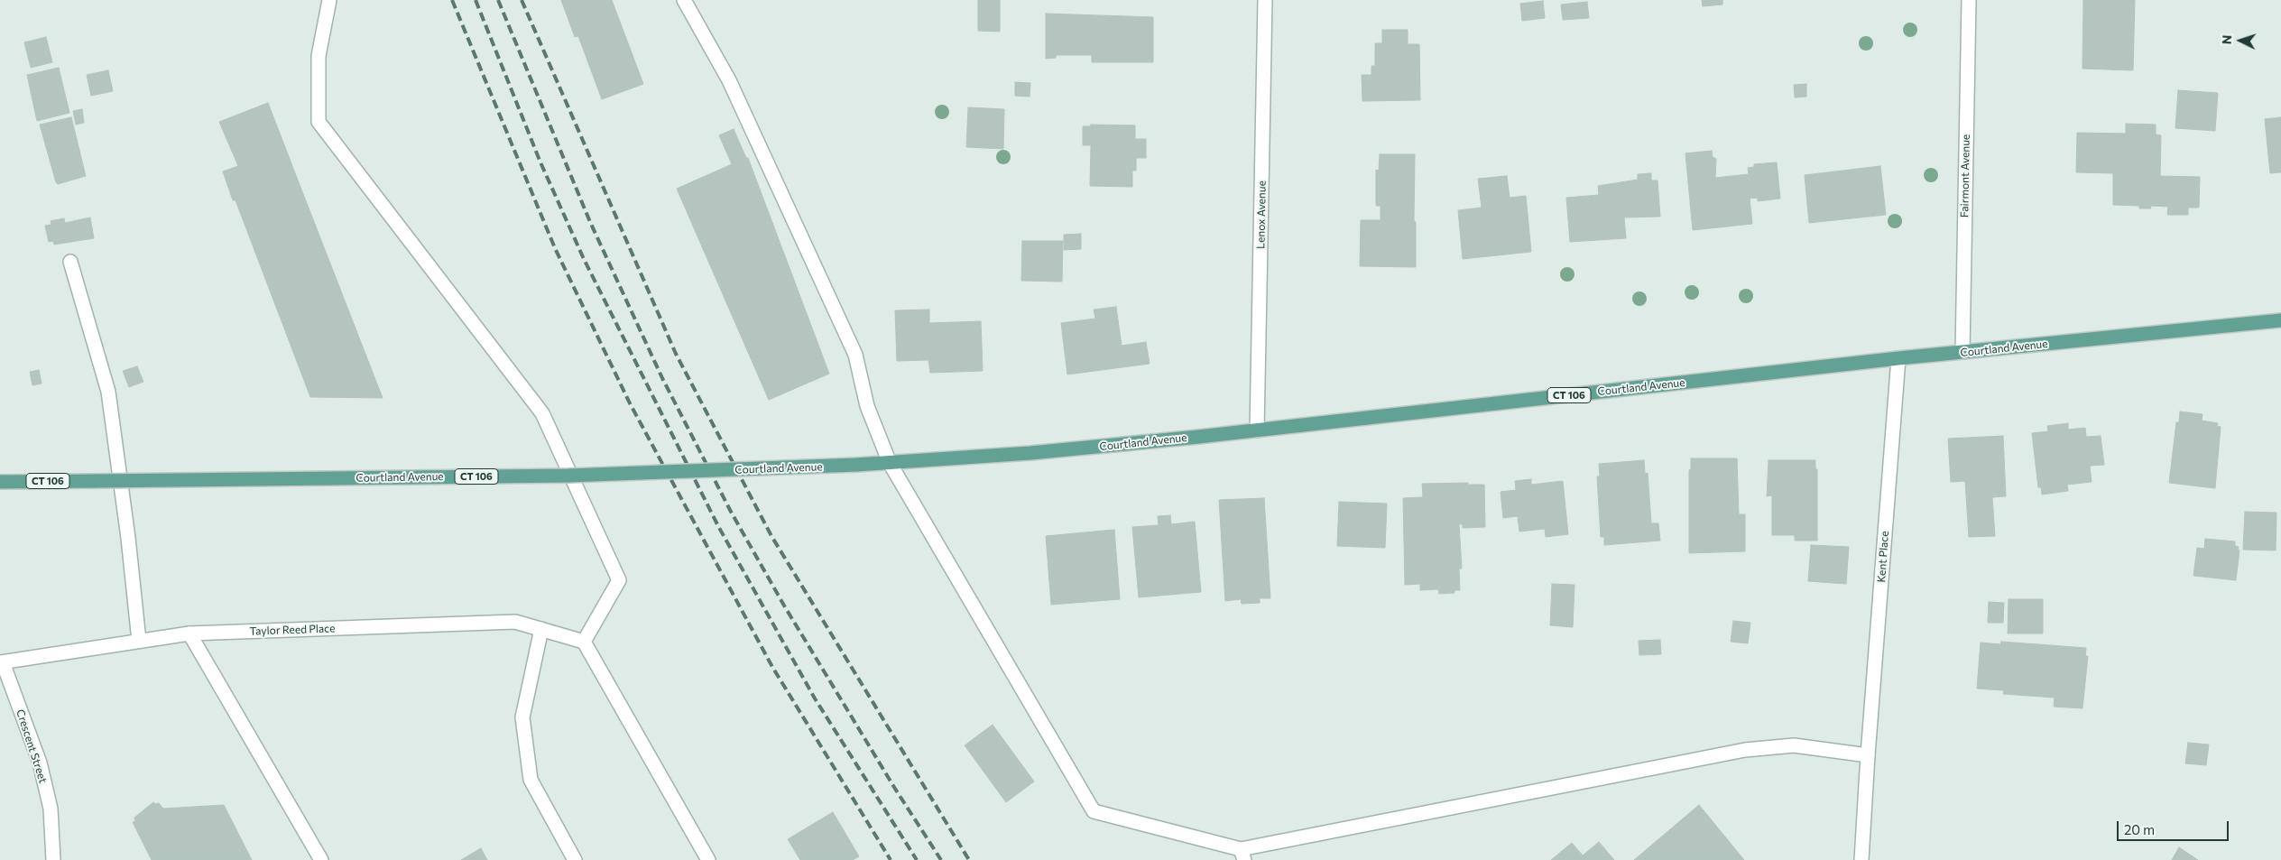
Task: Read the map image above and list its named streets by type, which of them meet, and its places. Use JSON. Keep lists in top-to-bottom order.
{
  "streets": {
    "main road": ["Courtland Avenue", "CT 106"],
    "street": [
      "Fairmont Avenue",
      "Lenox Avenue",
      "Kent Place",
      "Taylor Reed Place",
      "Crescent Street"
    ]
  },
  "crossings": [
    ["Fairmont Avenue", "Courtland Avenue"],
    ["Lenox Avenue", "Courtland Avenue"],
    ["Courtland Avenue", "Kent Place"],
    ["Taylor Reed Place", "Crescent Street"]
  ],
  "scale_bar": "20 m",
  "north": "left"
}
